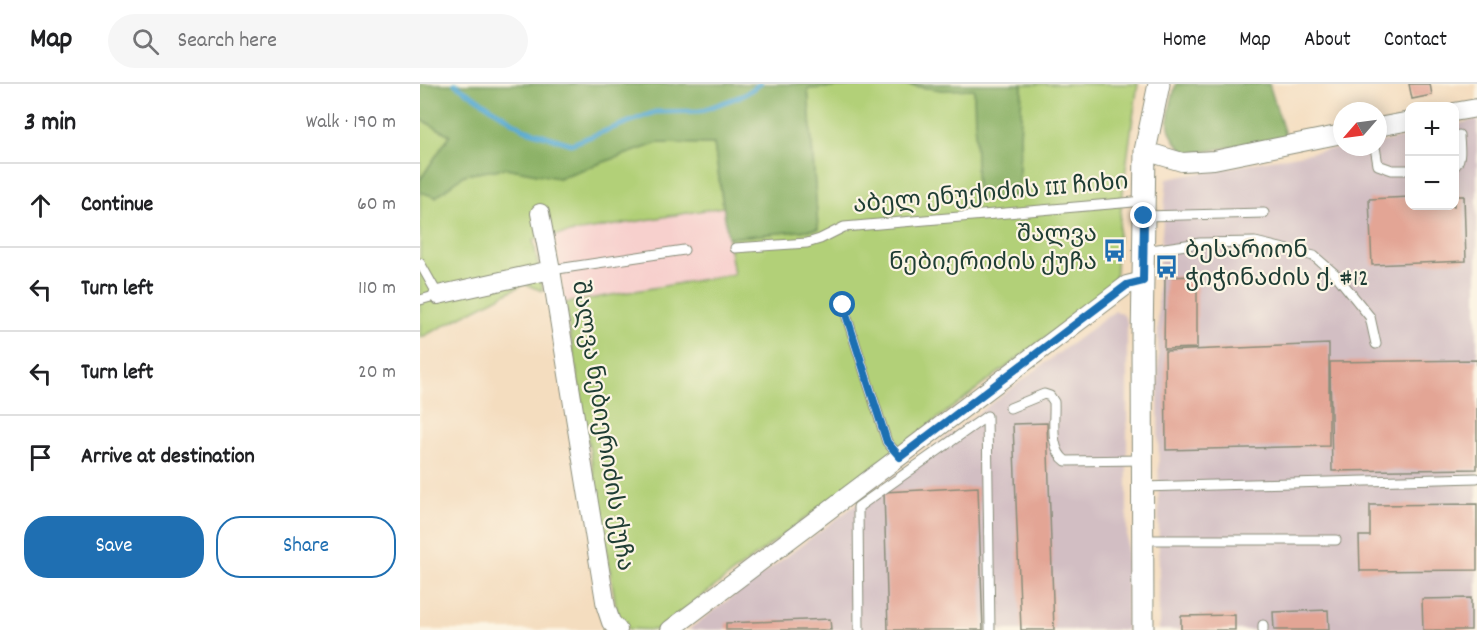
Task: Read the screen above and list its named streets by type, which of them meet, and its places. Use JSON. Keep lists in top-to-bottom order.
{
  "streets": {
    "street": ["შალვა ნებიერიძის ქუჩა"],
    "lane": ["აბელ ენუქიძის III ჩიხი"]
  },
  "places": {
    "bus stop": ["შალვა ნებიერიძის ქუჩა", "ბესარიონ ჭიჭინაძის ქ. #12"]
  },
  "north": "bottom left",
  "page": {
    "header": "Map",
    "search": "Search here",
    "nav": [
      "Home",
      "Map",
      "About",
      "Contact"
    ],
    "heading": ["3 min", "Walk · 190 m"],
    "map_buttons": ["+", "−"],
    "list": [
      ["Continue", "60 m"],
      ["Turn left", "110 m"],
      ["Turn left", "20 m"],
      "Arrive at destination"
    ],
    "buttons": ["Save", "Share"]
  }
}
